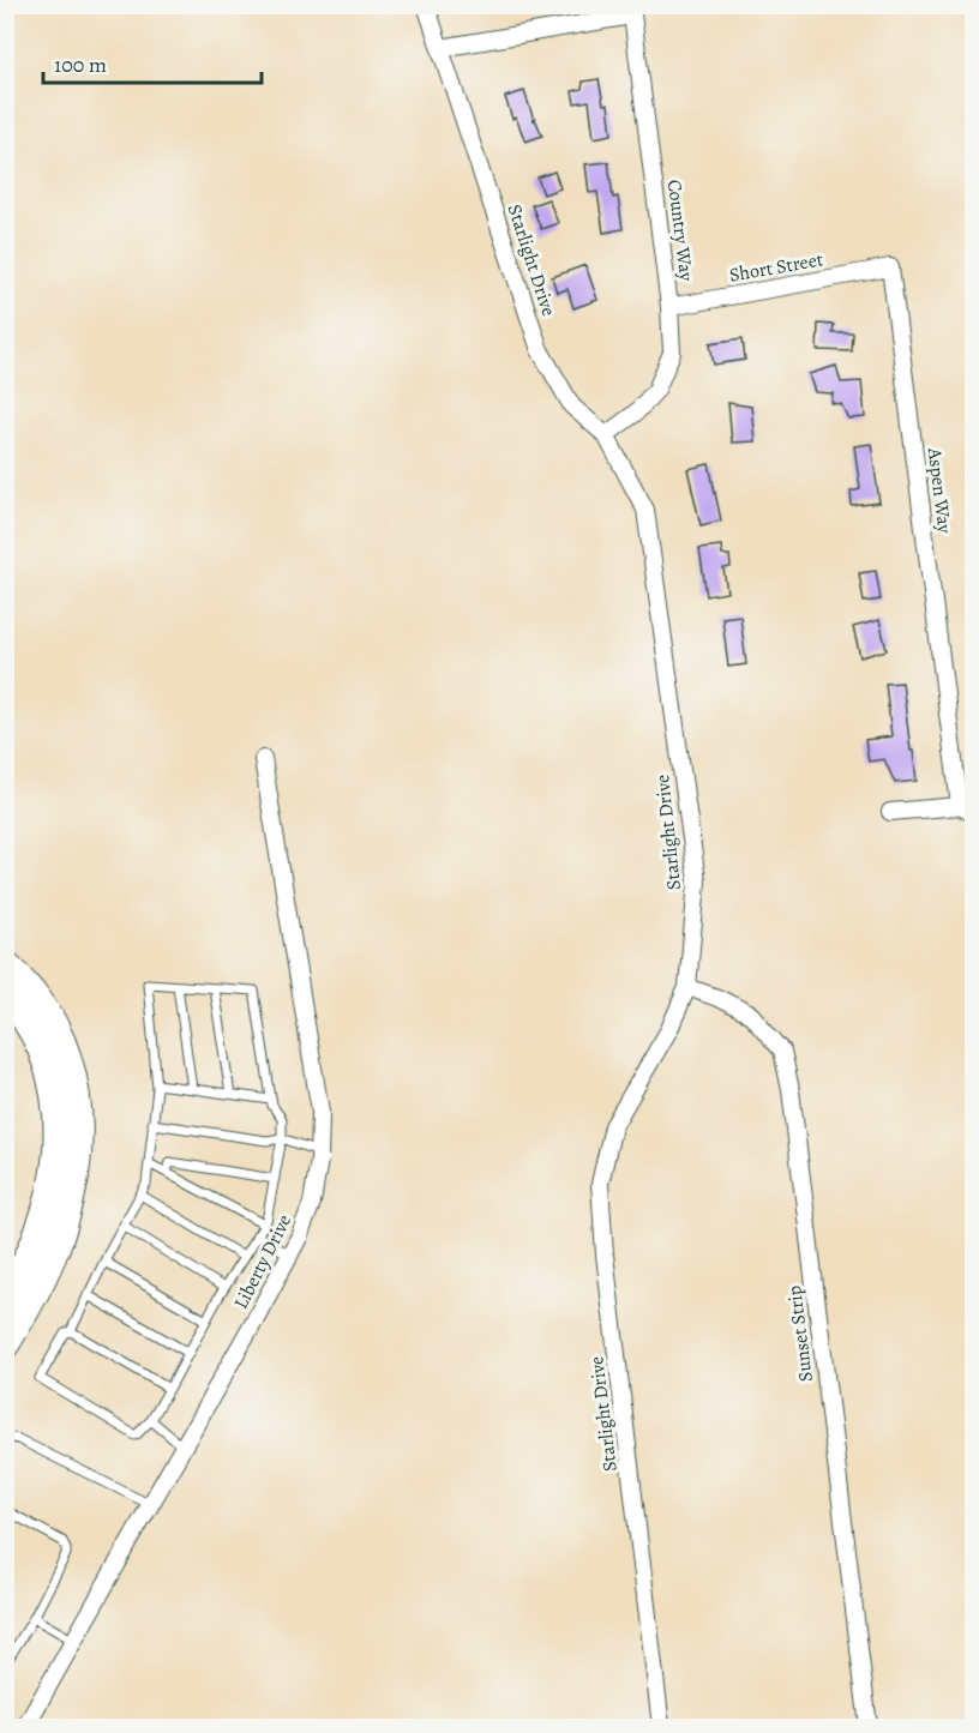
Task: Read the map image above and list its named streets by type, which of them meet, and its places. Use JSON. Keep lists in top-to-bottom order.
{
  "streets": {
    "street": [
      "Country Way",
      "Starlight Drive",
      "Short Street",
      "Aspen Way",
      "Liberty Drive",
      "Sunset Strip"
    ]
  },
  "crossings": [
    ["Country Way", "Starlight Drive"],
    ["Country Way", "Short Street"],
    ["Starlight Drive", "Sunset Strip"],
    ["Short Street", "Aspen Way"]
  ],
  "scale_bar": "100 m"
}
